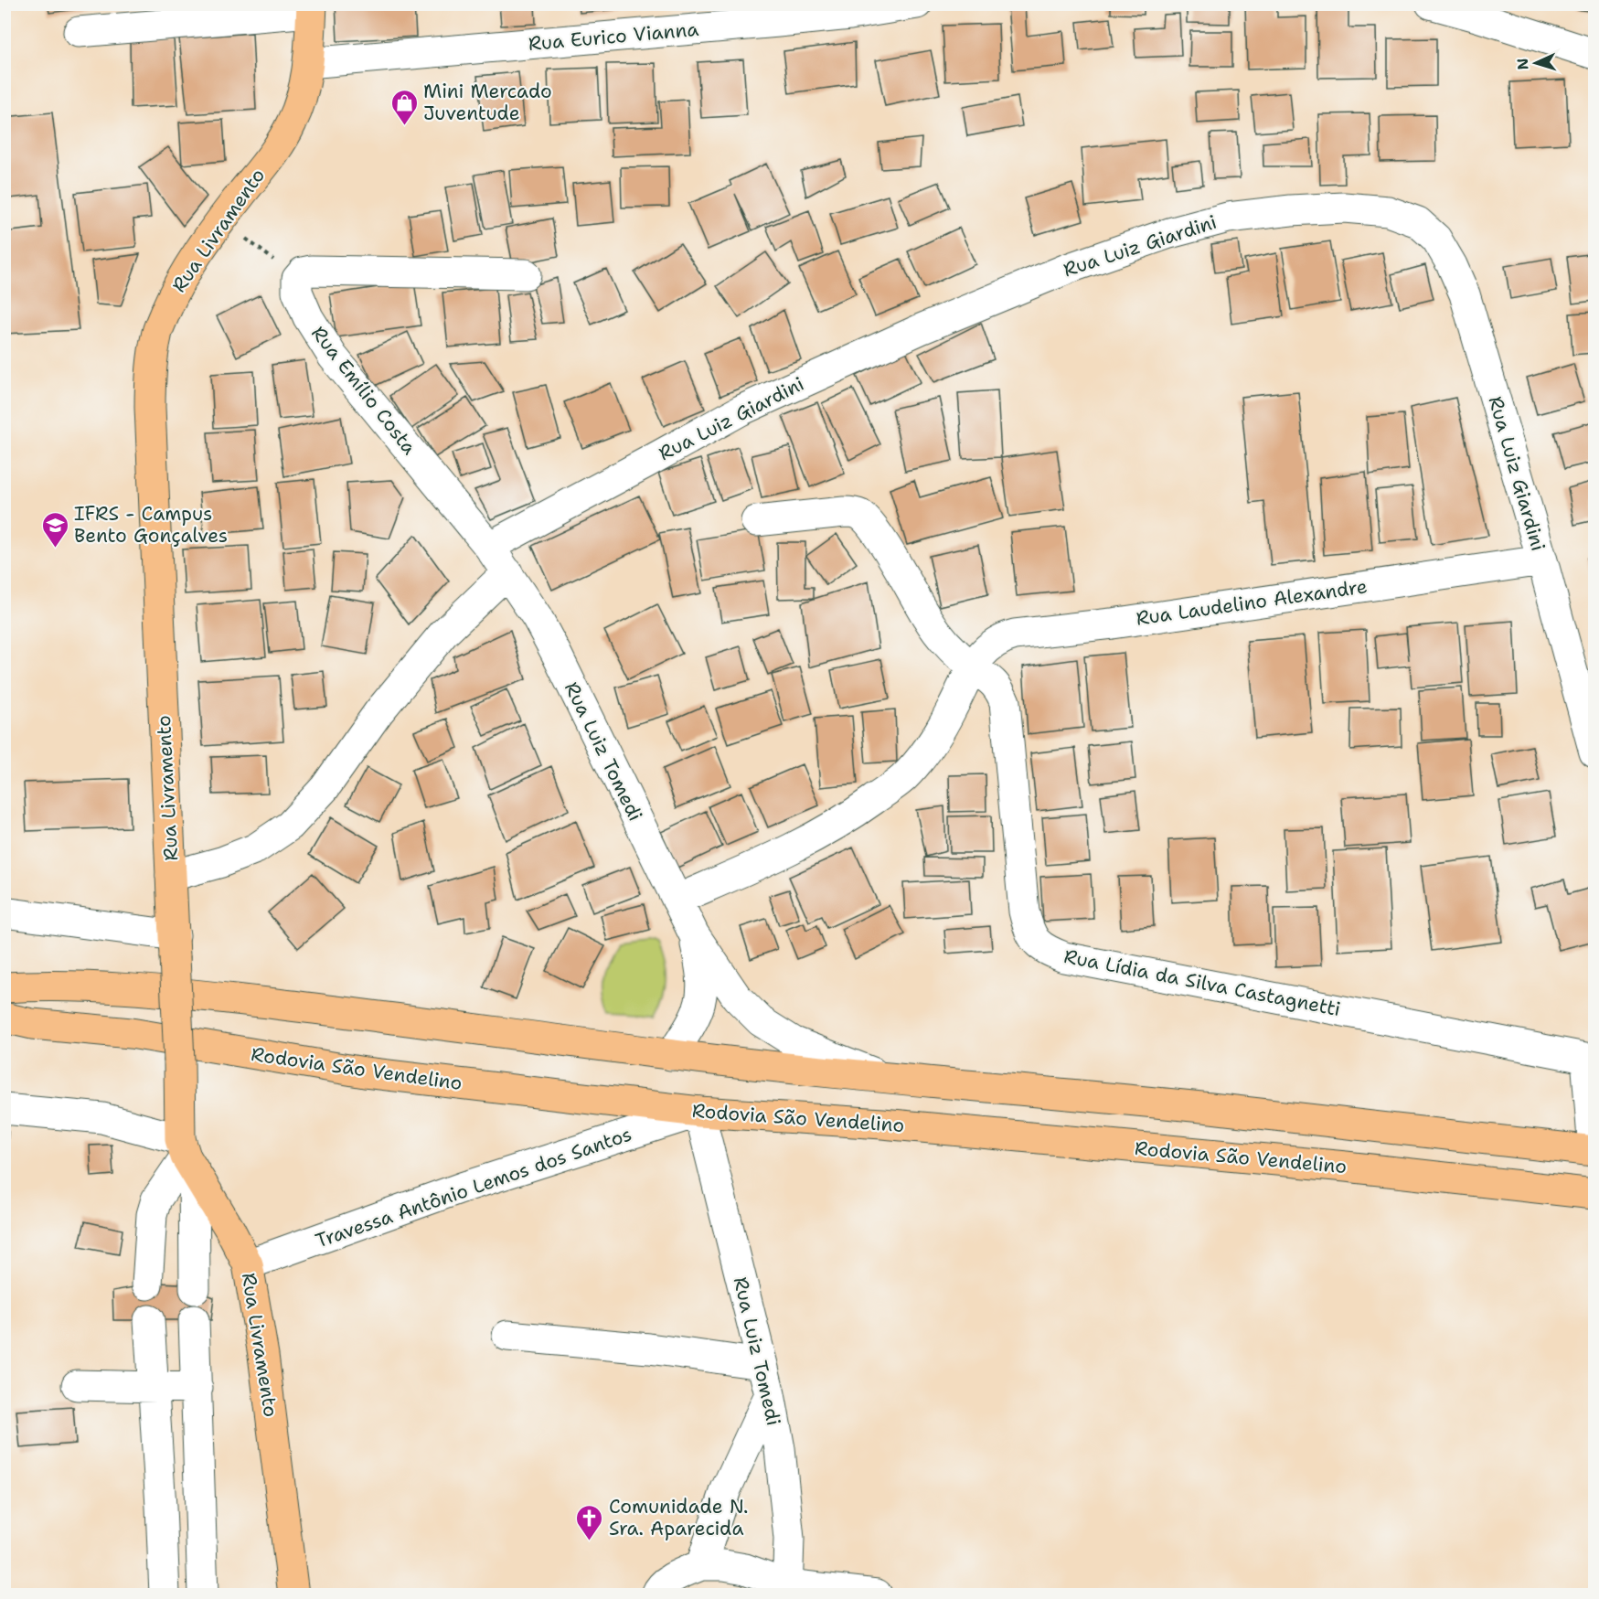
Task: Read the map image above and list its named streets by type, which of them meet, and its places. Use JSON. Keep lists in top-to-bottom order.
{
  "streets": {
    "main road": ["Rua Livramento", "Rodovia São Vendelino"],
    "street": [
      "Rua Eurico Vianna",
      "Rua Luiz Giardini",
      "Rua Emílio Costa",
      "Rua Laudelino Alexandre",
      "Rua Luiz Tomedi",
      "Rua Lídia da Silva Castagnetti",
      "Travessa Antônio Lemos dos Santos"
    ]
  },
  "crossings": [
    ["Rua Eurico Vianna", "Rua Livramento"],
    ["Rua Livramento", "Travessa Antônio Lemos dos Santos"],
    ["Rua Luiz Giardini", "Rua Emílio Costa"],
    ["Rua Luiz Giardini", "Rua Laudelino Alexandre"],
    ["Rua Laudelino Alexandre", "Rua Luiz Tomedi"],
    ["Rua Laudelino Alexandre", "Rua Lídia da Silva Castagnetti"],
    ["Rua Luiz Tomedi", "Rodovia São Vendelino"],
    ["Rua Luiz Tomedi", "Travessa Antônio Lemos dos Santos"],
    ["Rodovia São Vendelino", "Travessa Antônio Lemos dos Santos"]
  ],
  "places": {
    "shop": ["Mini Mercado Juventude"],
    "school or university": ["IFRS - Campus Bento Gonçalves"],
    "church": ["Comunidade N. Sra. Aparecida"]
  },
  "north": "left"
}
